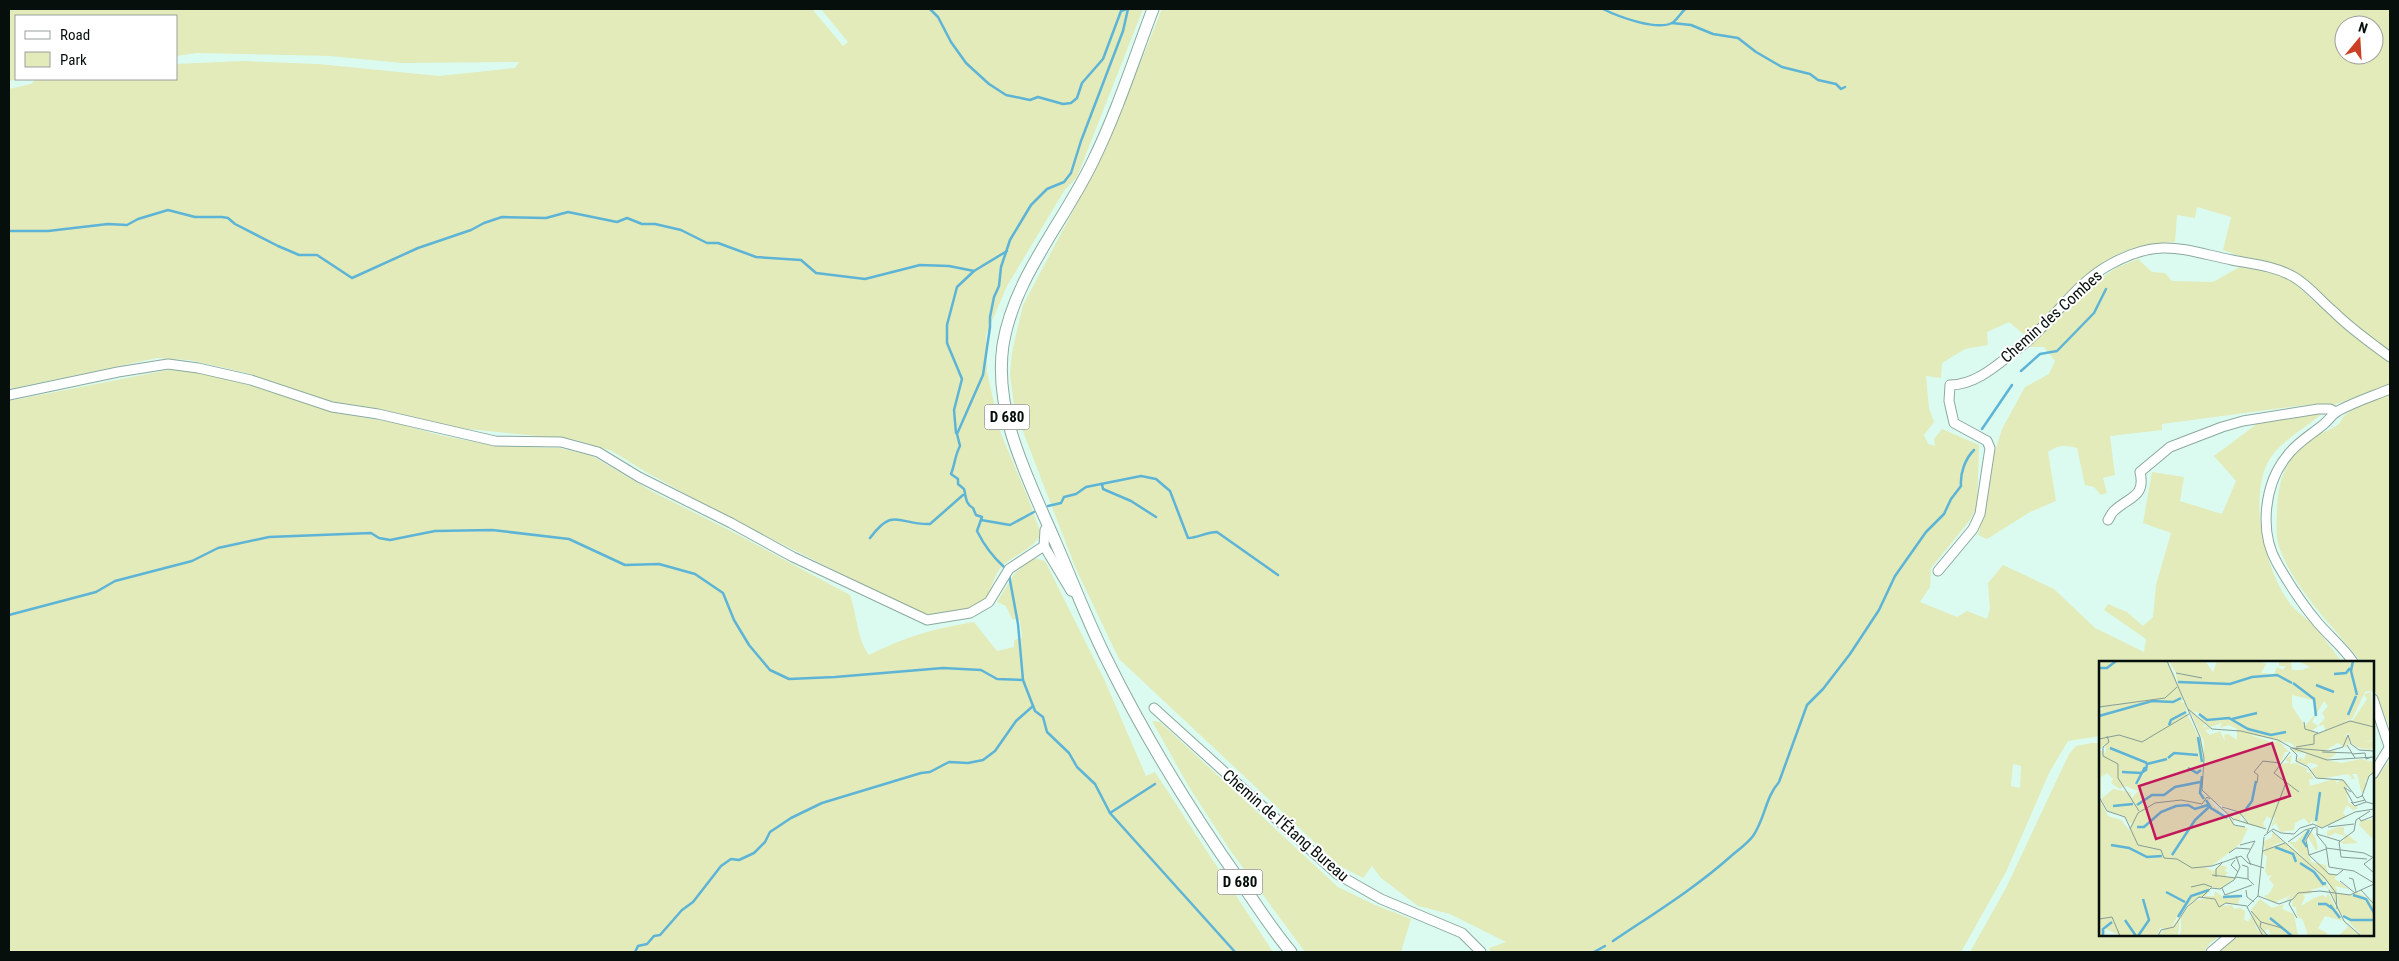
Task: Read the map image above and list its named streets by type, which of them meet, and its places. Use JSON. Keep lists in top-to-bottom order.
{
  "streets": {
    "main road": ["D 680"],
    "street": ["Chemin des Combes", "Chemin de l'Étang Bureau"]
  },
  "legend": ["Road", "Park"],
  "north": "top"
}
